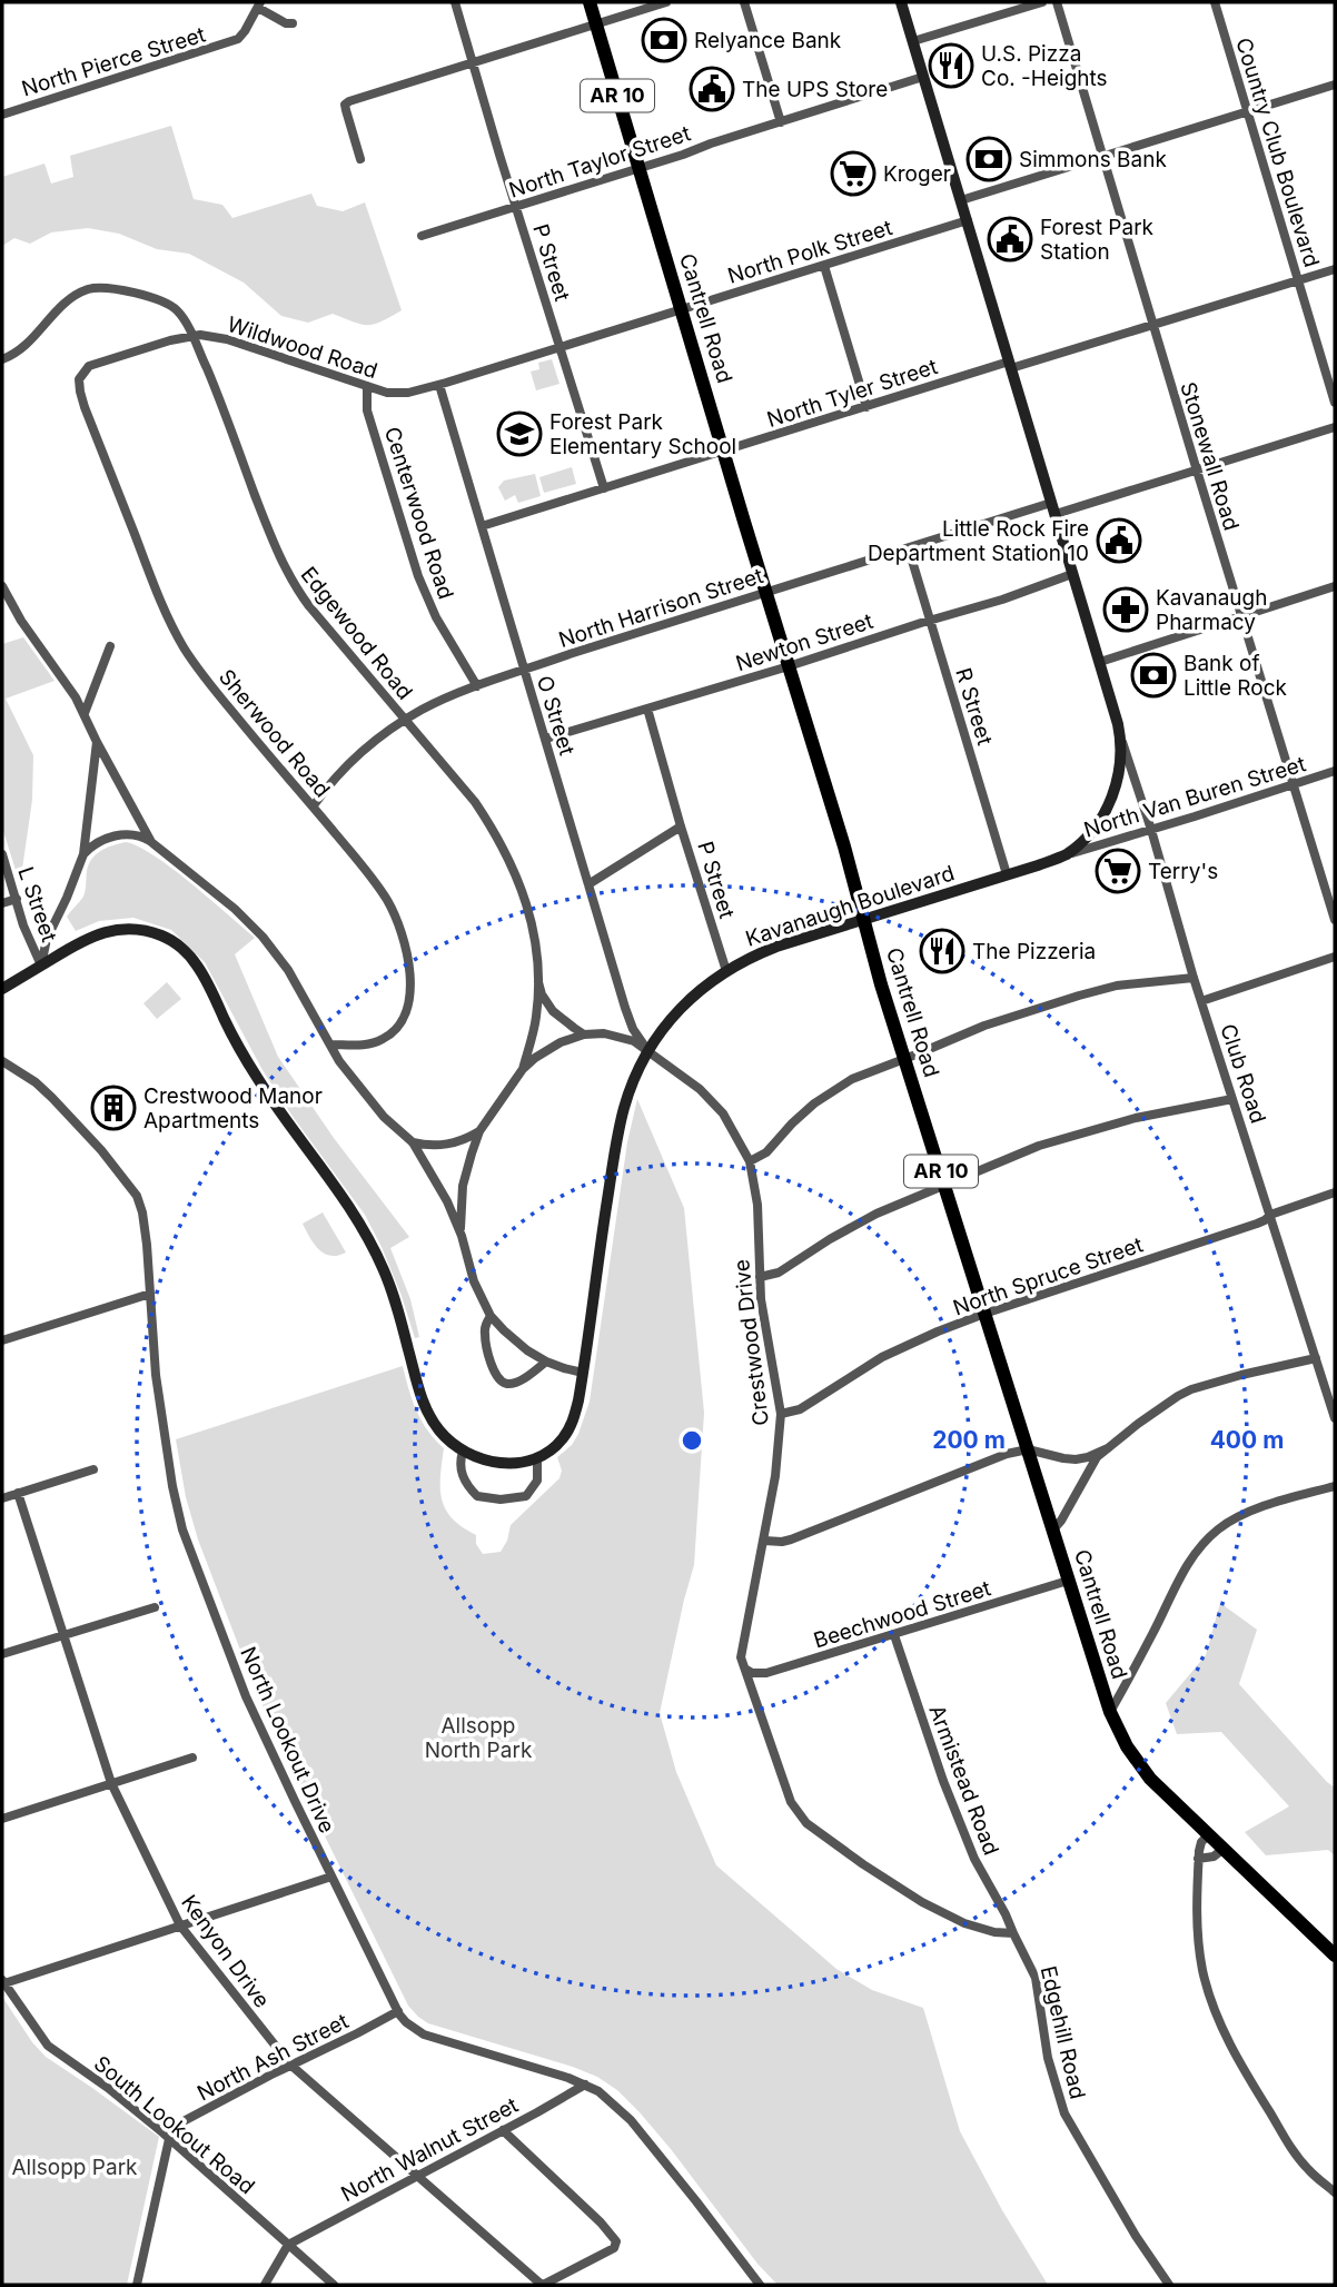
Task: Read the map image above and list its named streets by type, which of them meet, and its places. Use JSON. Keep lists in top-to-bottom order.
{
  "streets": {
    "main road": ["AR 10", "Cantrell Road"],
    "street": [
      "North Pierce Street",
      "Country Club Boulevard",
      "North Taylor Street",
      "North Polk Street",
      "P Street",
      "Wildwood Road",
      "North Tyler Street",
      "Stonewall Road",
      "Centerwood Road",
      "North Harrison Street",
      "Edgewood Road",
      "Newton Street",
      "R Street",
      "O Street",
      "Sherwood Road",
      "North Van Buren Street",
      "L Street",
      "Kavanaugh Boulevard",
      "Club Road",
      "North Spruce Street",
      "Crestwood Drive",
      "Beechwood Street",
      "North Lookout Drive",
      "Armistead Road",
      "Kenyon Drive",
      "Edgehill Road",
      "North Ash Street",
      "South Lookout Road",
      "North Walnut Street"
    ]
  },
  "crossings": [
    ["Country Club Boulevard", "North Tyler Street"],
    ["North Taylor Street", "P Street"],
    ["North Taylor Street", "Cantrell Road"],
    ["North Taylor Street", "Kavanaugh Boulevard"],
    ["North Polk Street", "P Street"],
    ["North Polk Street", "Cantrell Road"],
    ["North Polk Street", "Wildwood Road"],
    ["North Polk Street", "O Street"],
    ["North Polk Street", "Kavanaugh Boulevard"],
    ["P Street", "North Tyler Street"],
    ["P Street", "Newton Street"],
    ["P Street", "Kavanaugh Boulevard"],
    ["Cantrell Road", "North Tyler Street"],
    ["Cantrell Road", "North Harrison Street"],
    ["Cantrell Road", "Newton Street"],
    ["Cantrell Road", "Kavanaugh Boulevard"],
    ["Cantrell Road", "North Spruce Street"],
    ["Cantrell Road", "Beechwood Street"],
    ["Wildwood Road", "Centerwood Road"],
    ["Wildwood Road", "Edgewood Road"],
    ["Wildwood Road", "O Street"],
    ["Wildwood Road", "Sherwood Road"],
    ["North Tyler Street", "Stonewall Road"],
    ["North Tyler Street", "O Street"],
    ["North Tyler Street", "Kavanaugh Boulevard"],
    ["Stonewall Road", "North Harrison Street"],
    ["Stonewall Road", "North Van Buren Street"],
    ["Centerwood Road", "North Harrison Street"],
    ["North Harrison Street", "Edgewood Road"],
    ["North Harrison Street", "R Street"],
    ["North Harrison Street", "O Street"],
    ["North Harrison Street", "Sherwood Road"],
    ["North Harrison Street", "Kavanaugh Boulevard"],
    ["Newton Street", "R Street"],
    ["Newton Street", "O Street"],
    ["Newton Street", "Kavanaugh Boulevard"],
    ["R Street", "Kavanaugh Boulevard"],
    ["O Street", "Kavanaugh Boulevard"],
    ["O Street", "Crestwood Drive"],
    ["North Van Buren Street", "Kavanaugh Boulevard"],
    ["North Van Buren Street", "Club Road"],
    ["Kavanaugh Boulevard", "Club Road"],
    ["Kavanaugh Boulevard", "Crestwood Drive"],
    ["Club Road", "North Spruce Street"],
    ["North Spruce Street", "Crestwood Drive"],
    ["Crestwood Drive", "Beechwood Street"],
    ["Beechwood Street", "Armistead Road"],
    ["North Lookout Drive", "North Ash Street"],
    ["North Lookout Drive", "North Walnut Street"],
    ["Armistead Road", "Edgehill Road"],
    ["Kenyon Drive", "North Ash Street"],
    ["Kenyon Drive", "North Walnut Street"],
    ["North Ash Street", "South Lookout Road"],
    ["South Lookout Road", "North Walnut Street"]
  ],
  "parks": ["Allsopp North Park", "Allsopp Park"],
  "places": {
    "bank": ["Relyance Bank", "Simmons Bank", "Bank of Little Rock"],
    "restaurant": ["U.S. Pizza Co. -Heights", "The Pizzeria"],
    "public building": ["The UPS Store", "Forest Park Station", "Little Rock Fire Department Station 10"],
    "supermarket": ["Kroger", "Terry's"],
    "school or university": ["Forest Park Elementary School"],
    "pharmacy": ["Kavanaugh Pharmacy"],
    "building": ["Crestwood Manor Apartments"]
  },
  "rings": ["200 m", "400 m"]
}
